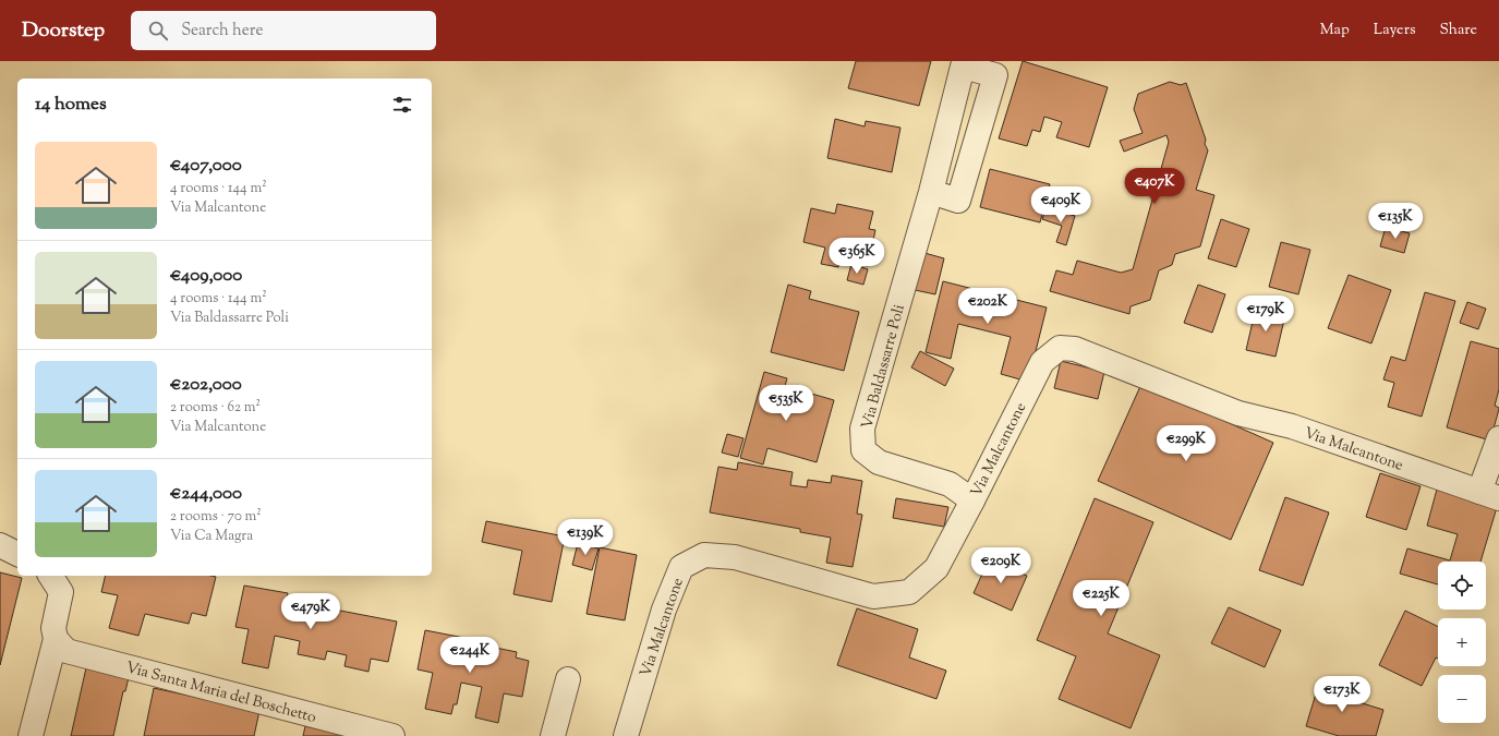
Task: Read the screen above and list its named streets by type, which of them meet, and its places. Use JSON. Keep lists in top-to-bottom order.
{
  "streets": {
    "street": ["Via Baldassarre Poli", "Via Malcantone", "Via Santa Maria del Boschetto"]
  },
  "crossings": [
    ["Via Baldassarre Poli", "Via Malcantone"]
  ],
  "page": {
    "header": "Doorstep",
    "search": "Search here",
    "nav": ["Map", "Layers", "Share"],
    "heading": "14 homes",
    "list": [
      {
        "name": "€407,000",
        "note": "4 rooms · 144 m² · Via Malcantone"
      },
      {
        "name": "€409,000",
        "note": "4 rooms · 144 m² · Via Baldassarre Poli"
      },
      {
        "name": "€202,000",
        "note": "2 rooms · 62 m² · Via Malcantone"
      },
      {
        "name": "€244,000",
        "note": "2 rooms · 70 m² · Via Ca Magra"
      }
    ],
    "price": [
      "€407K",
      "€409K",
      "€135K",
      "€365K",
      "€202K",
      "€179K",
      "€535K",
      "€299K",
      "€139K",
      "€209K",
      "€225K",
      "€479K",
      "€244K",
      "€173K"
    ],
    "map_buttons": ["+", "−"]
  }
}
